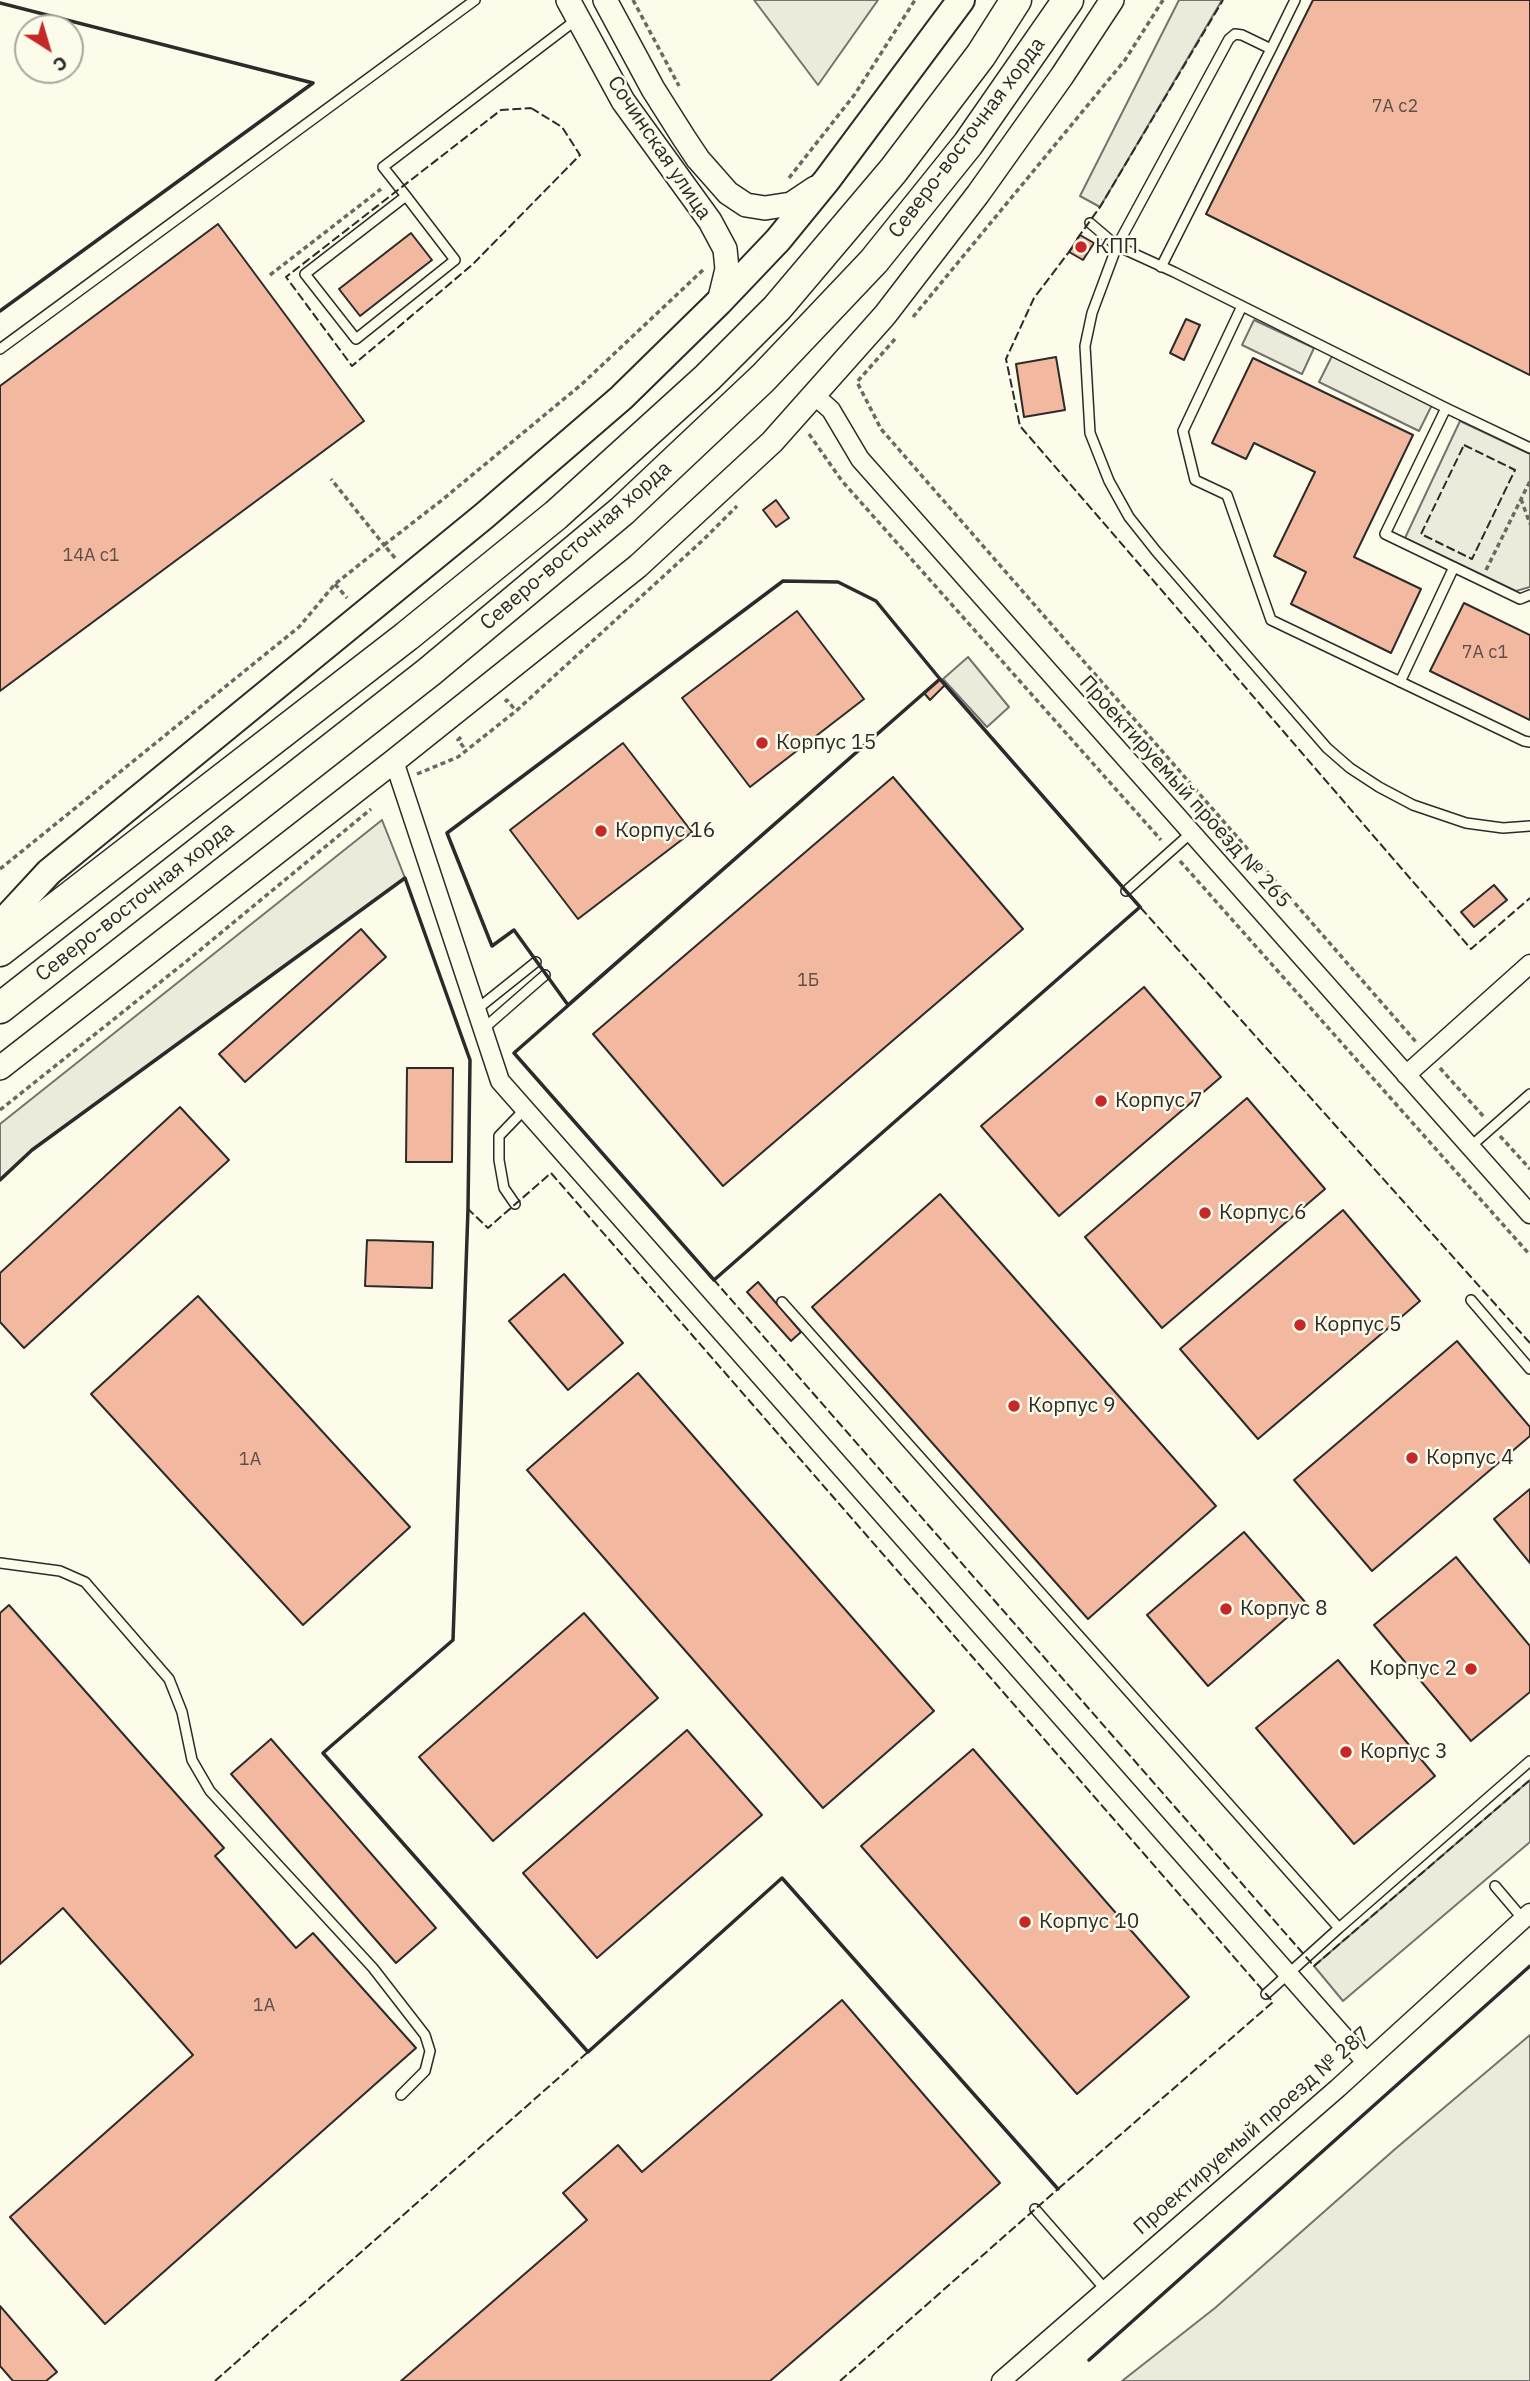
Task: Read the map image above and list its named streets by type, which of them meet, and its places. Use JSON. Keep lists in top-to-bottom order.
{
  "streets": {
    "highway": ["Северо-восточная хорда"],
    "street": ["Сочинская улица", "Проектируемый проезд № 265", "Проектируемый проезд № 287"]
  },
  "places": [
    "КПП",
    "Корпус 15",
    "Корпус 16",
    "Корпус 7",
    "Корпус 6",
    "Корпус 5",
    "Корпус 9",
    "Корпус 4",
    "Корпус 8",
    "Корпус 2",
    "Корпус 3",
    "Корпус 10"
  ],
  "house_numbers": [
    "7А с2",
    "14А с1",
    "7А с1",
    "1Б",
    "1А",
    "1А"
  ],
  "north": "bottom right"
}
